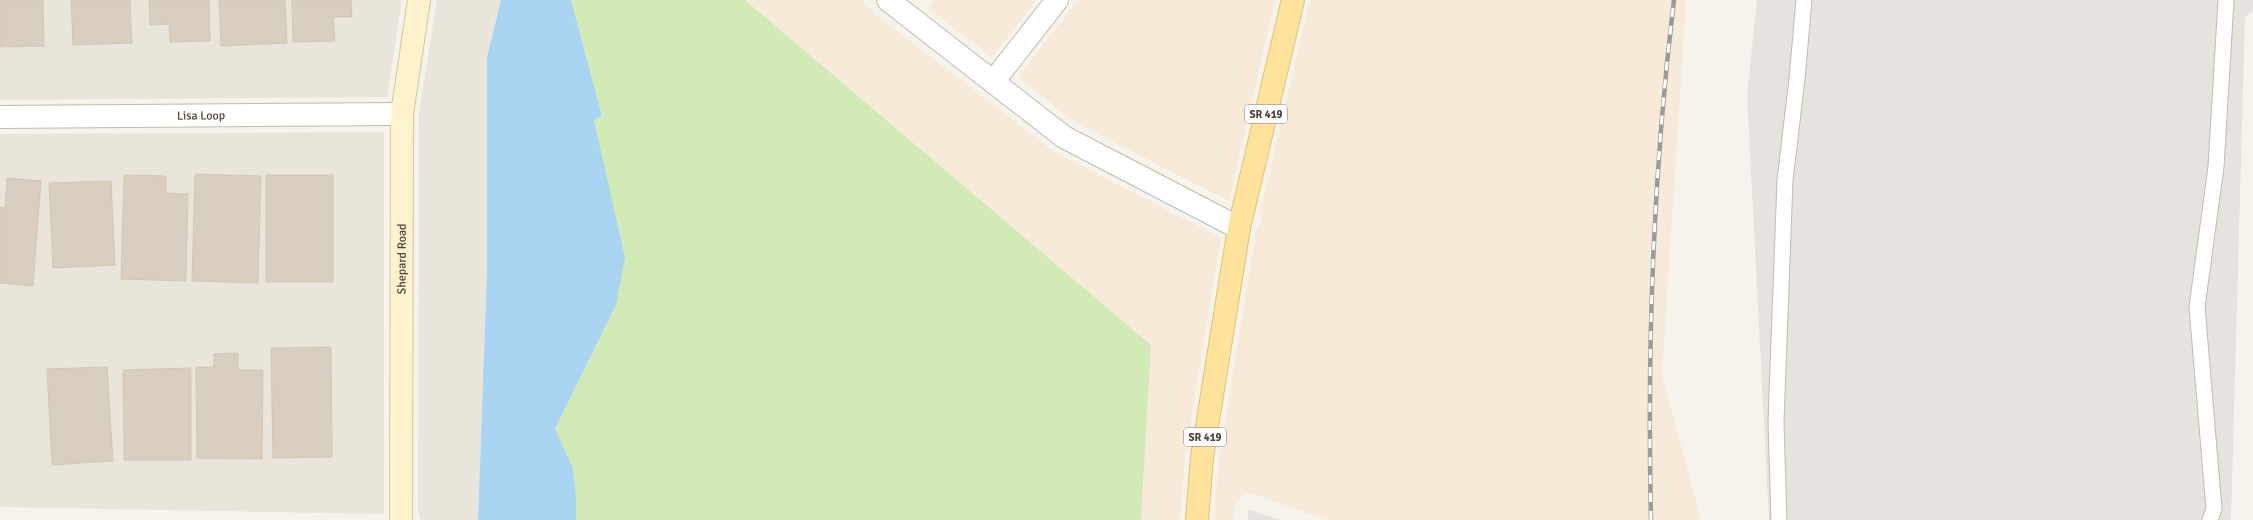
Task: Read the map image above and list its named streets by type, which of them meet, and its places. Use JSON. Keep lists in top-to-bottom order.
{
  "streets": {
    "main road": ["SR 419"],
    "street": ["Lisa Loop", "Shepard Road"]
  },
  "crossings": [
    ["Lisa Loop", "Shepard Road"]
  ]
}
